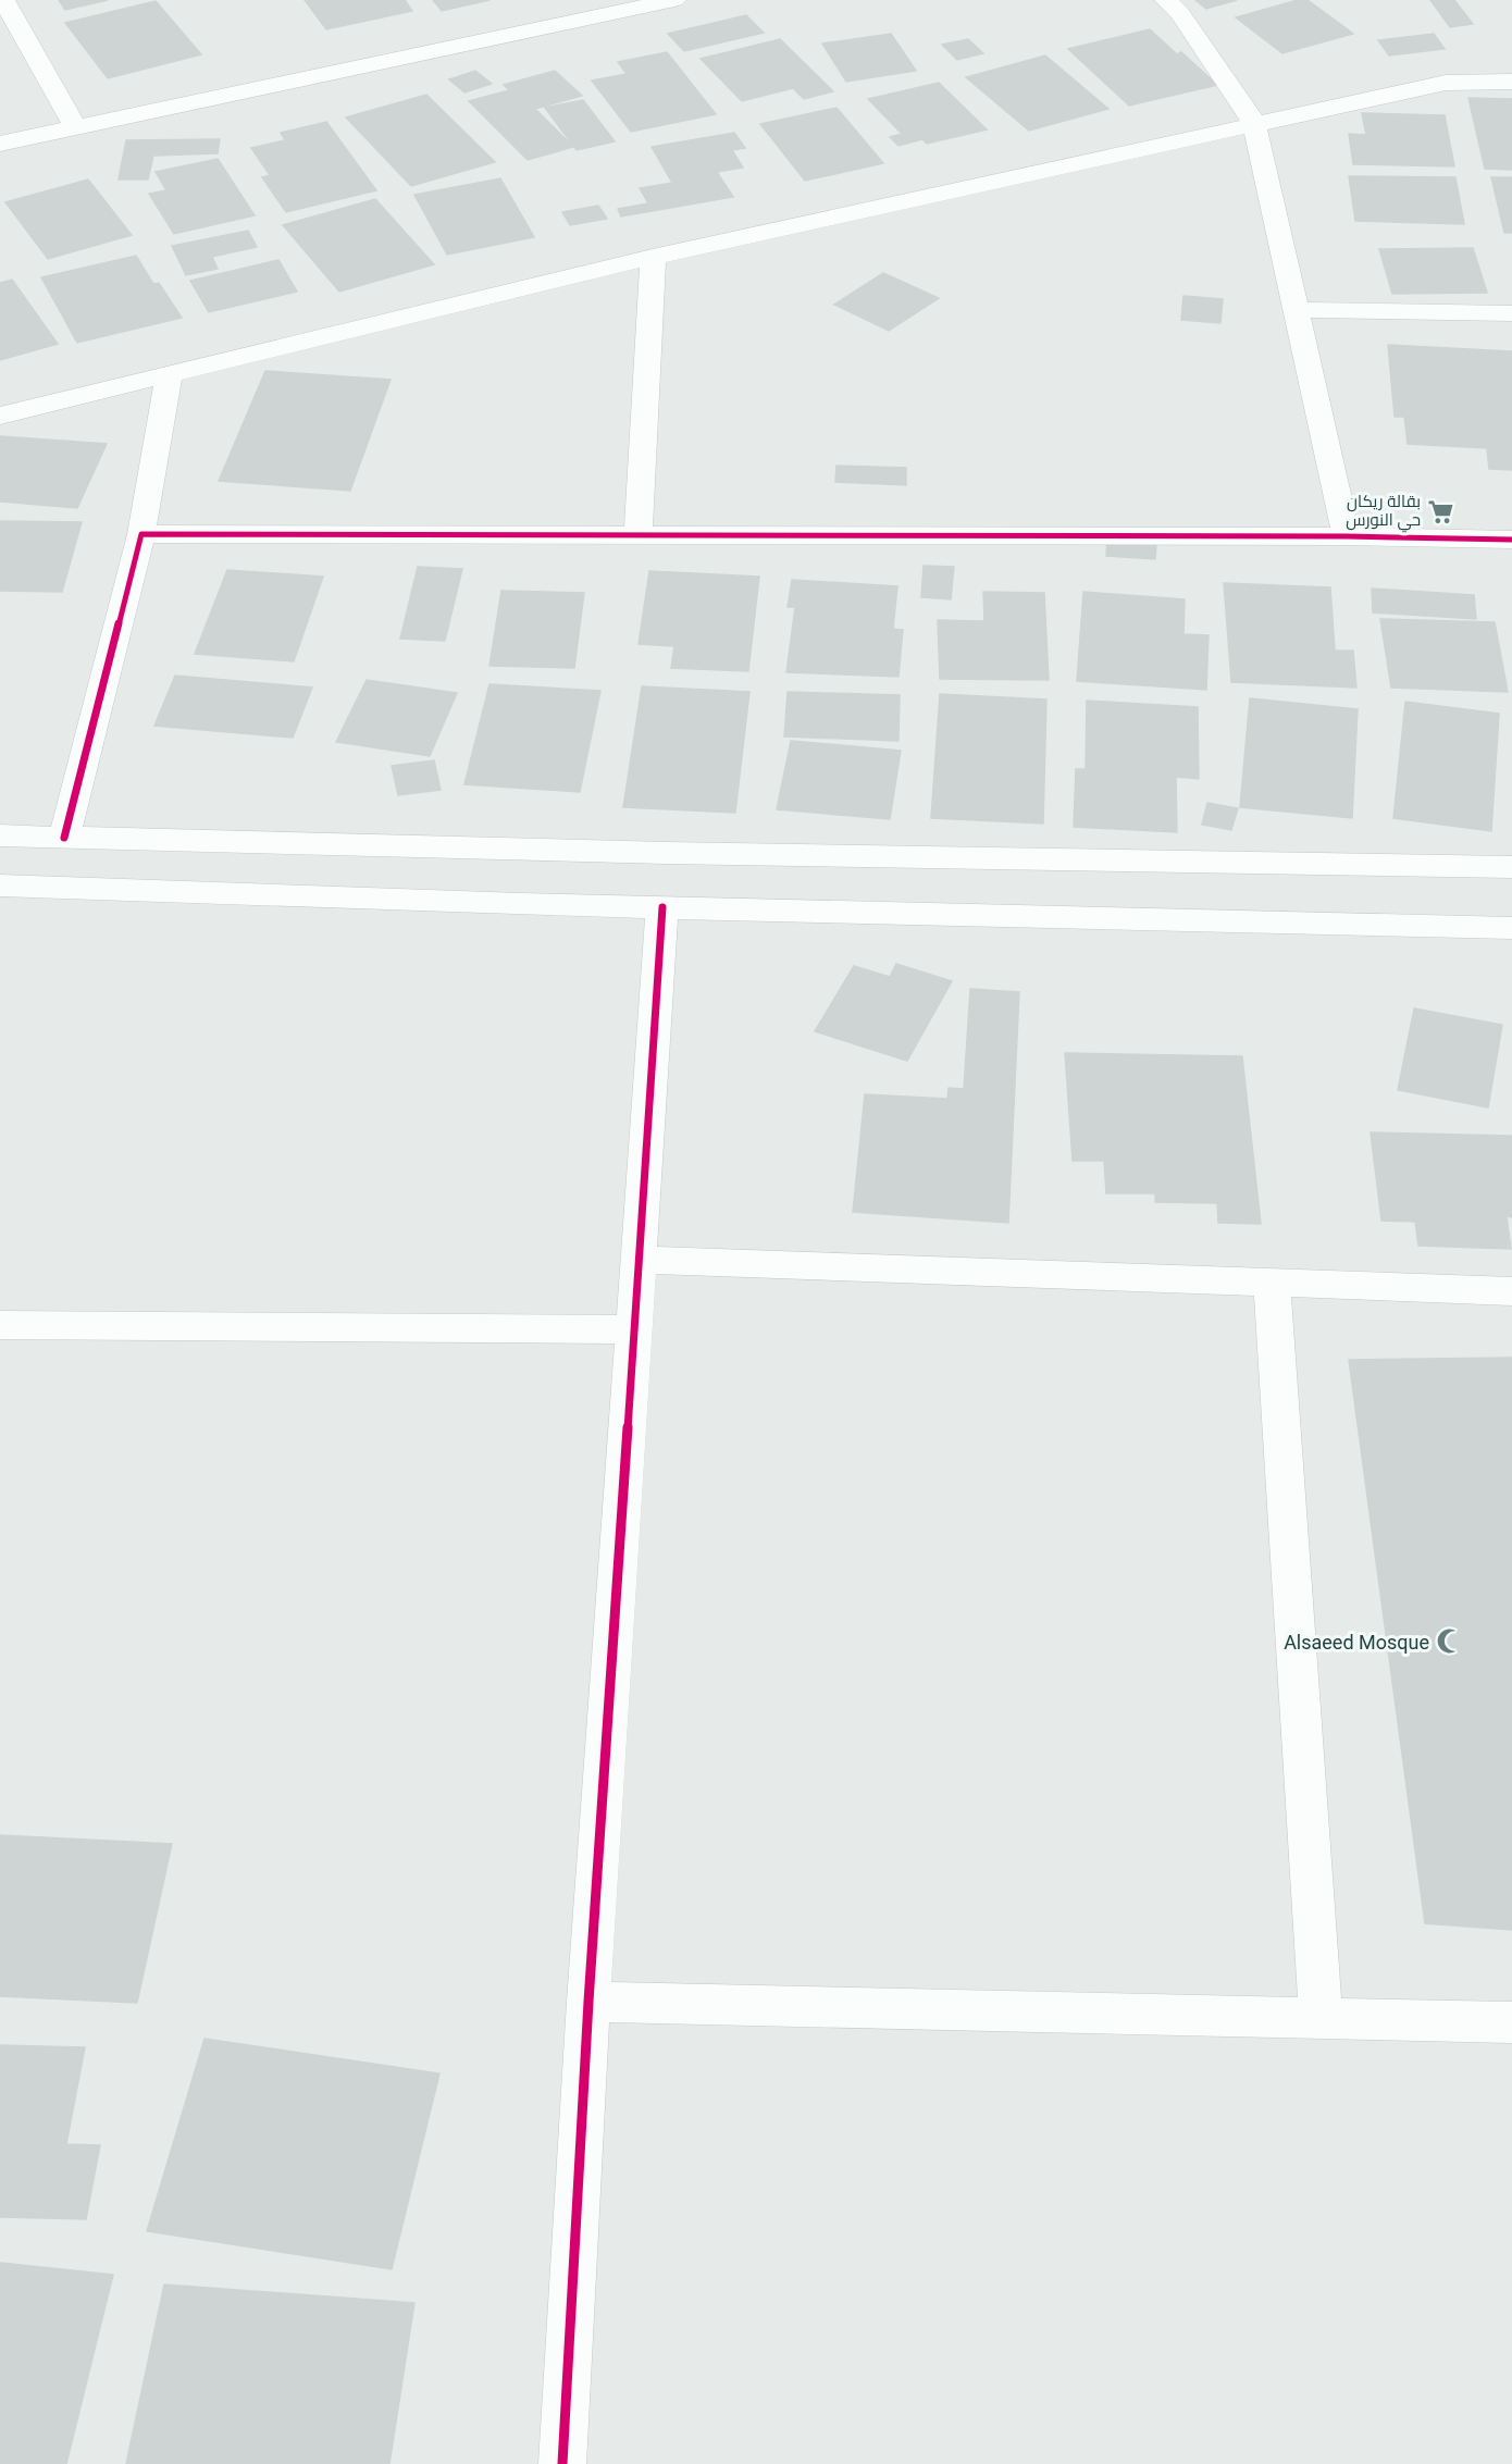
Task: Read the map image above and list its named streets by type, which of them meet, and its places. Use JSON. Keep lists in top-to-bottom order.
{
  "places": {
    "supermarket": ["بقالة ريكان حي النورس"],
    "mosque": ["Alsaeed Mosque"]
  }
}
